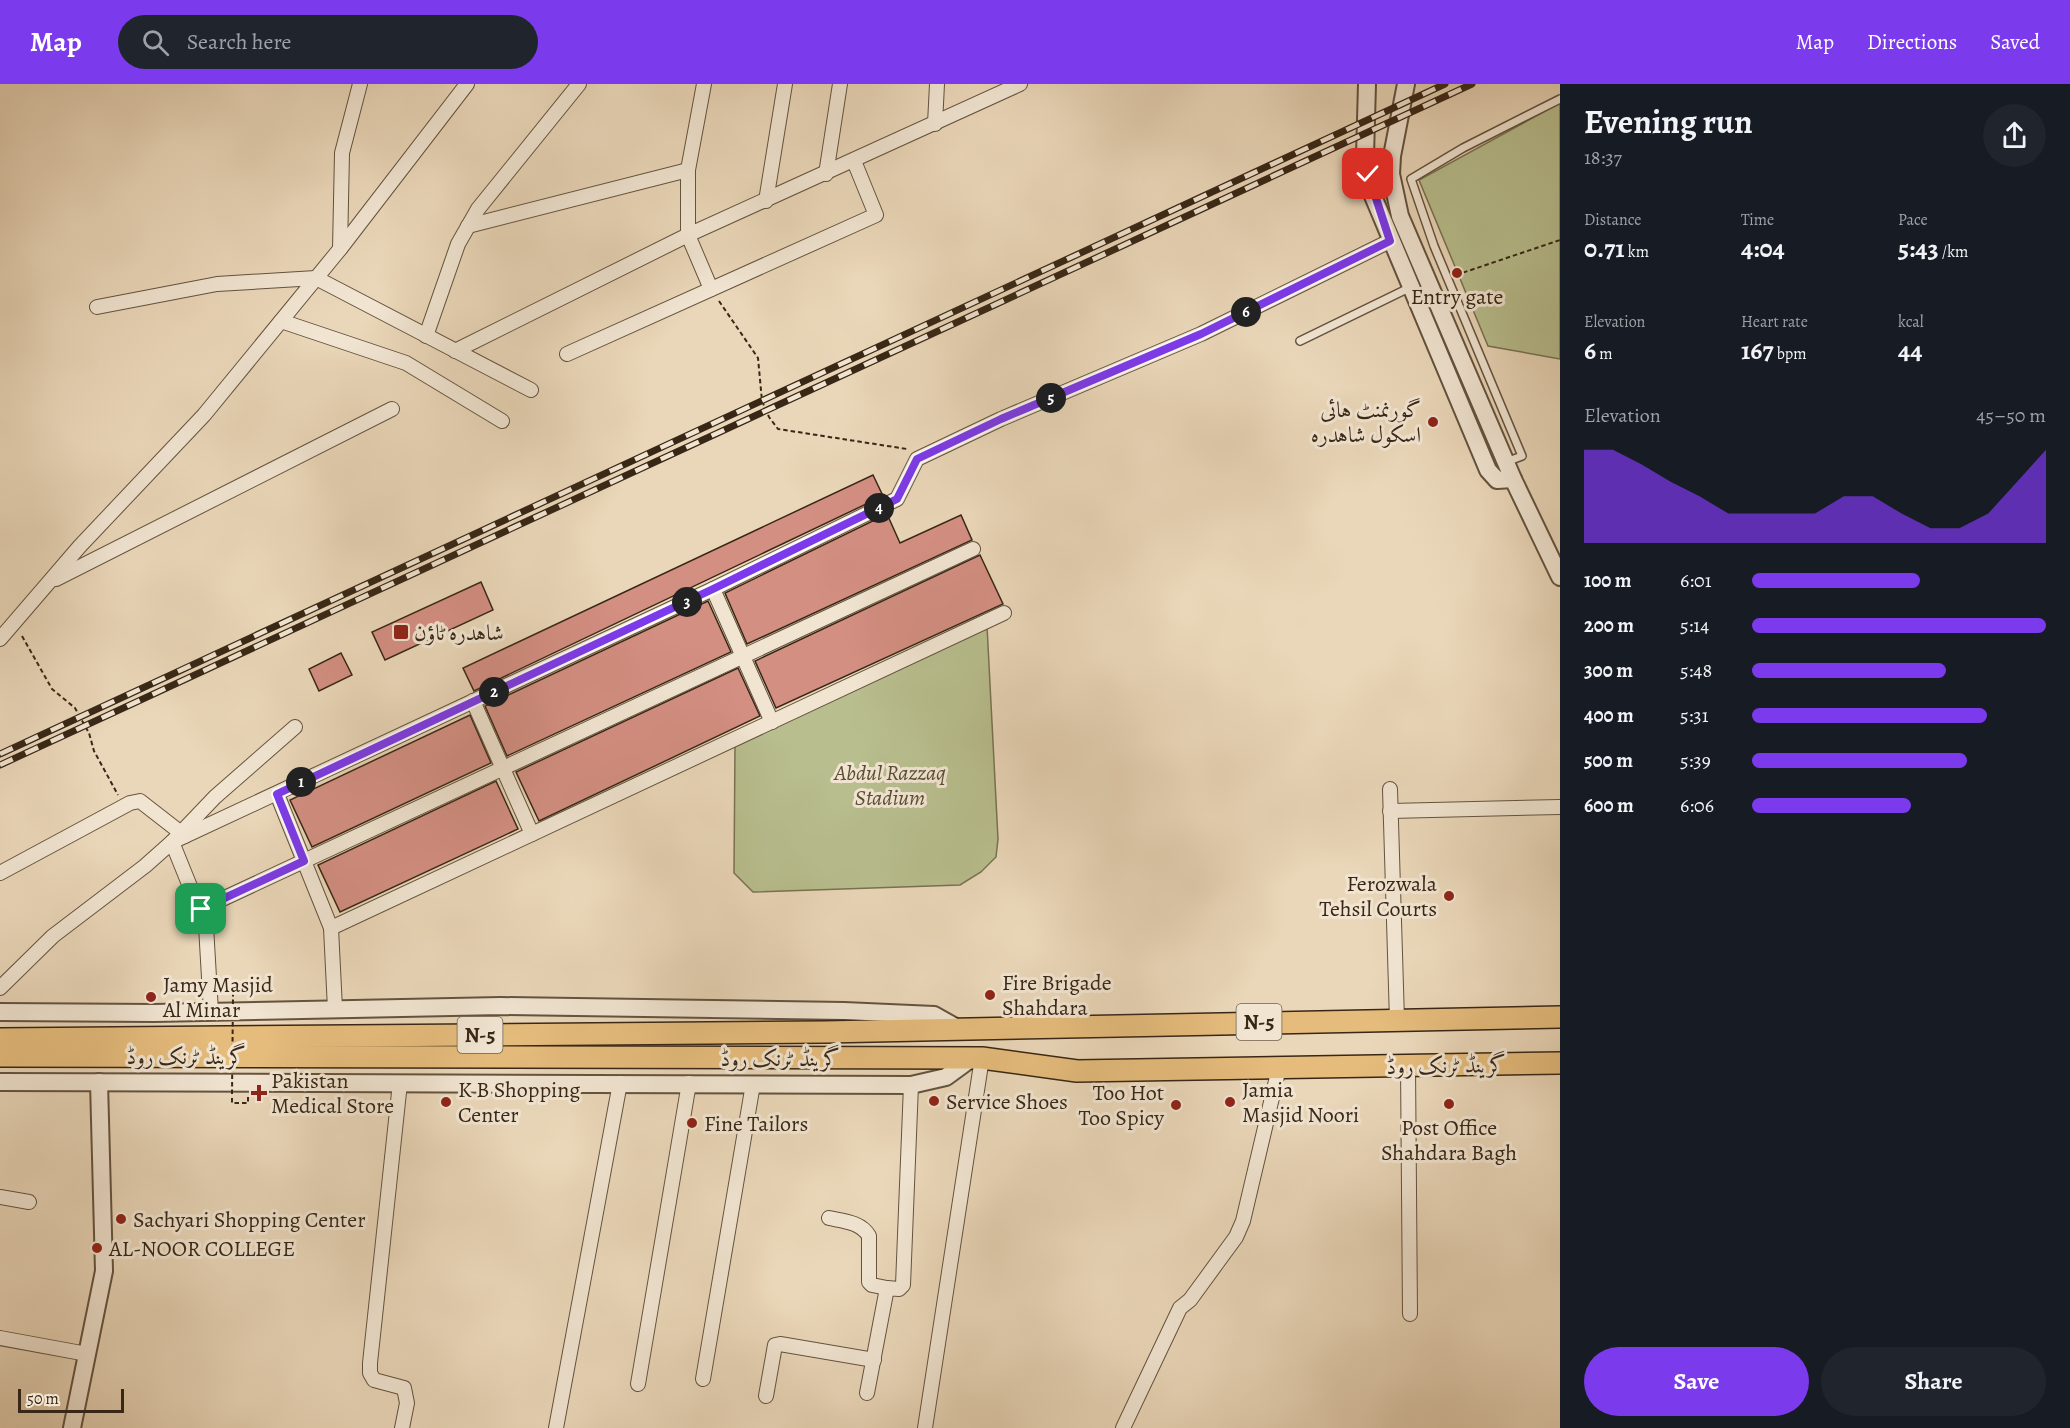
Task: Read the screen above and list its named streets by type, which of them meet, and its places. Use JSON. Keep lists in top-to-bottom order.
{
  "streets": {
    "highway": ["N-5", "گرینڈ ٹرنک روڈ"]
  },
  "parks": ["Abdul Razzaq Stadium"],
  "places": {
    "other": [
      "Entry gate",
      "گورنمنٹ ہائی اسکول شاہدرہ",
      "Ferozwala Tehsil Courts",
      "Fire Brigade Shahdara",
      "Jamy Masjid Al Minar",
      "Service Shoes",
      "K B Shopping Center",
      "Jamia Masjid Noori",
      "Post Office Shahdara Bagh",
      "Too Hot Too Spicy",
      "Fine Tailors",
      "Sachyari Shopping Center",
      "AL-NOOR COLLEGE"
    ],
    "transit": ["شاہدرہ ٹاؤن"],
    "health": ["Pakistan Medical Store"]
  },
  "scale_bar": "50 m",
  "page": {
    "header": "Map",
    "search": "Search here",
    "nav": ["Map", "Directions", "Saved"],
    "heading": ["Evening run", "18:37"],
    "stats": [
      ["Distance", "0.71 km"],
      ["Time", "4:04"],
      ["Pace", "5:43 /km"],
      ["Elevation", "6 m"],
      ["Heart rate", "167 bpm"],
      ["kcal", "44"]
    ],
    "pins": [
      "6",
      "5",
      "4",
      "3",
      "2",
      "1"
    ],
    "chart": ["Elevation", "45–50 m"],
    "list": [
      {
        "name": "100 m",
        "note": "6:01"
      },
      {
        "name": "200 m",
        "note": "5:14"
      },
      {
        "name": "300 m",
        "note": "5:48"
      },
      {
        "name": "400 m",
        "note": "5:31"
      },
      {
        "name": "500 m",
        "note": "5:39"
      },
      {
        "name": "600 m",
        "note": "6:06"
      }
    ],
    "buttons": ["Save", "Share"],
    "scale": "50 m"
  }
}
